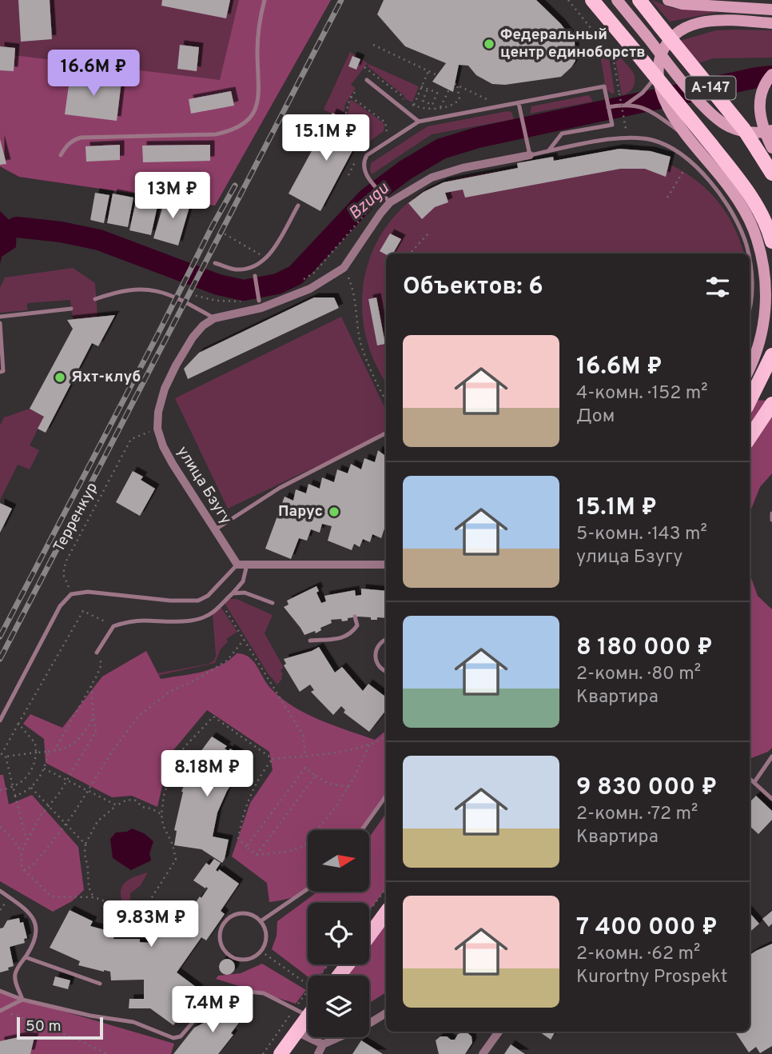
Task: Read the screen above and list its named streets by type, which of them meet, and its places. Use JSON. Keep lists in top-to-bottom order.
{
  "streets": {
    "main road": ["А-147"],
    "street": ["улица Бзугу"],
    "path": ["Терренкур"]
  },
  "crossings": [
    ["улица Бзугу", "Терренкур"]
  ],
  "water": ["Bzugu"],
  "places": ["Федеральный центр единоборств", "Яхт-клуб", "Парус"],
  "scale_bar": "50 m",
  "north": "right",
  "page": {
    "price": [
      "16.6M ₽",
      "15.1M ₽",
      "13M ₽",
      "8.18M ₽",
      "9.83M ₽",
      "7.4M ₽"
    ],
    "heading": "Объектов: 6",
    "list": [
      {
        "name": "16.6M ₽",
        "note": "4-комн. · 152 m² · Дом"
      },
      {
        "name": "15.1M ₽",
        "note": "5-комн. · 143 m² · улица Бзугу"
      },
      {
        "name": "8 180 000 ₽",
        "note": "2-комн. · 80 m² · Квартира"
      },
      {
        "name": "9 830 000 ₽",
        "note": "2-комн. · 72 m² · Квартира"
      },
      {
        "name": "7 400 000 ₽",
        "note": "2-комн. · 62 m² · Kurortny Prospekt"
      }
    ],
    "scale": "50 m"
  }
}
